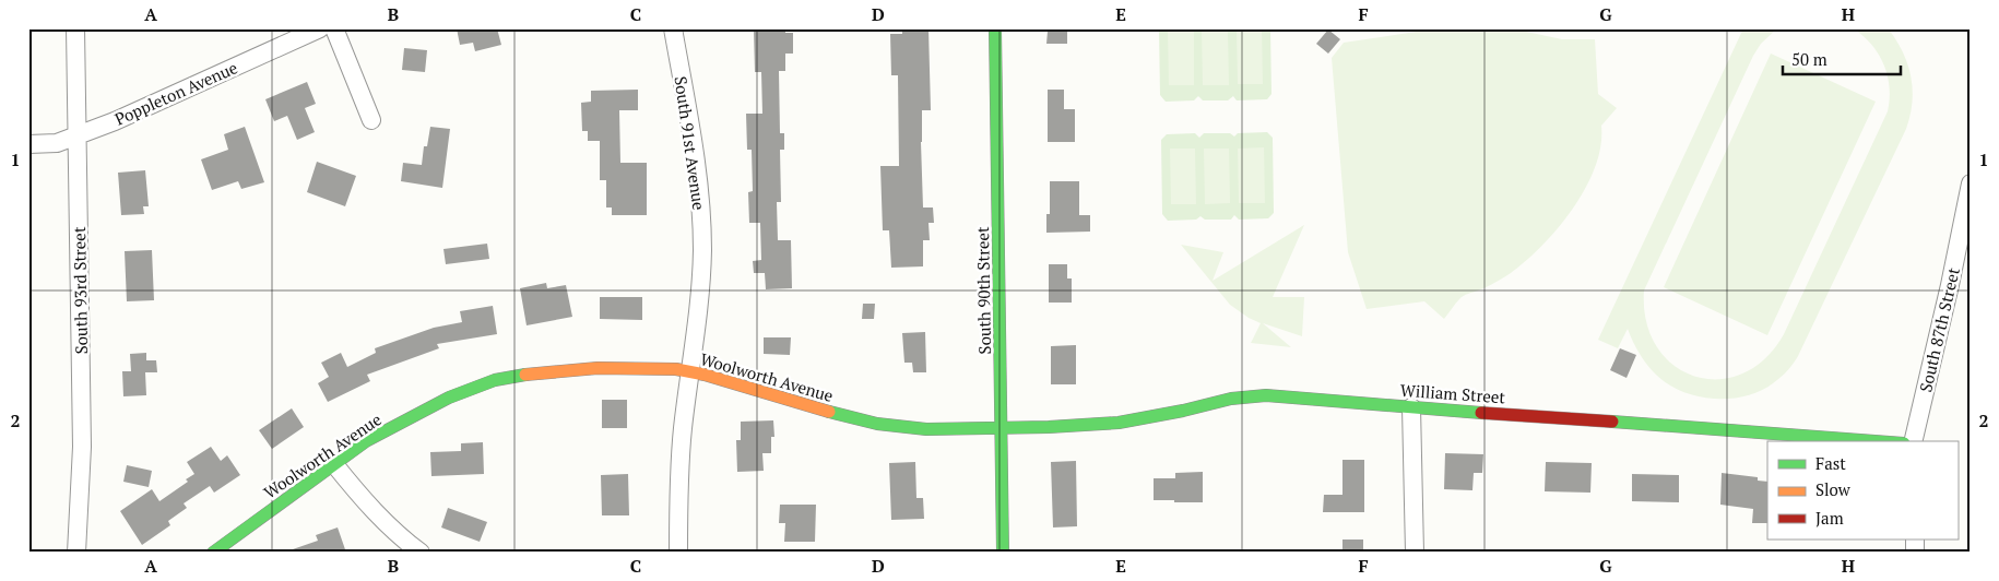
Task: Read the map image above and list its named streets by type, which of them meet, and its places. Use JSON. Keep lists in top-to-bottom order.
{
  "streets": {
    "street": [
      "Poppleton Avenue",
      "South 91st Avenue",
      "South 93rd Street",
      "South 90th Street",
      "South 87th Street",
      "Woolworth Avenue",
      "William Street"
    ]
  },
  "crossings": [
    ["Poppleton Avenue", "South 93rd Street"],
    ["South 91st Avenue", "Woolworth Avenue"],
    ["South 90th Street", "Woolworth Avenue"],
    ["South 90th Street", "William Street"],
    ["Woolworth Avenue", "William Street"]
  ],
  "legend": ["Fast", "Slow", "Jam"],
  "scale_bar": "50 m",
  "grid": {
    "columns": [
      "A",
      "B",
      "C",
      "D",
      "E",
      "F",
      "G",
      "H"
    ],
    "rows": ["1", "2"]
  }
}
